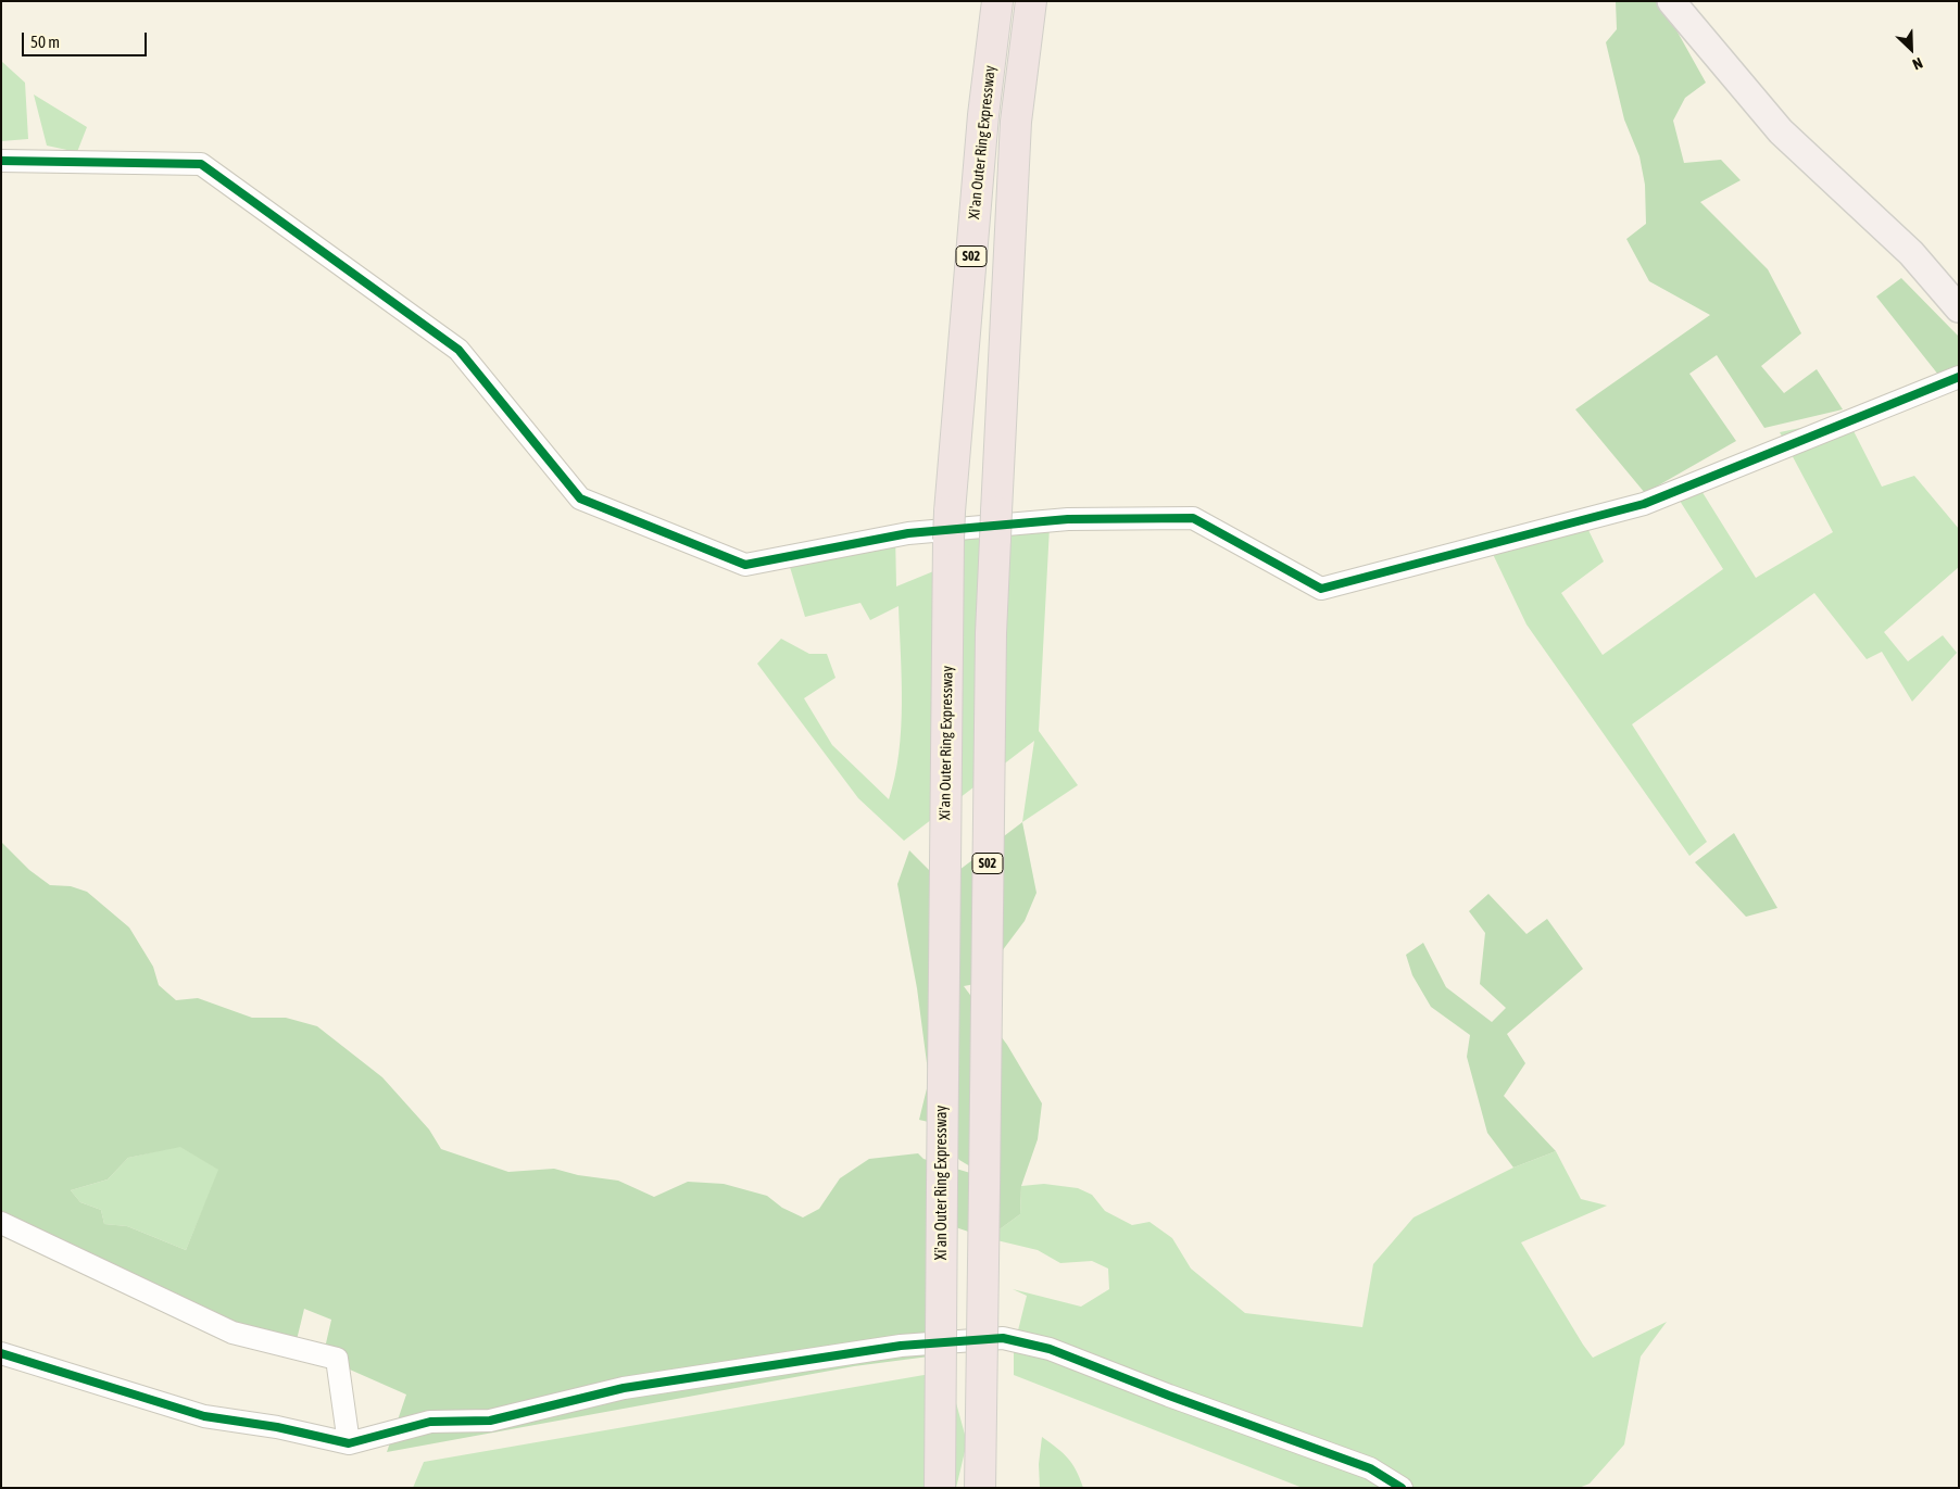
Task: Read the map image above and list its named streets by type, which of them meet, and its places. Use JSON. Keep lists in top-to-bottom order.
{
  "streets": {
    "highway": ["Xi'an Outer Ring Expressway", "S02"]
  },
  "scale_bar": "50 m",
  "north": "bottom right"
}
